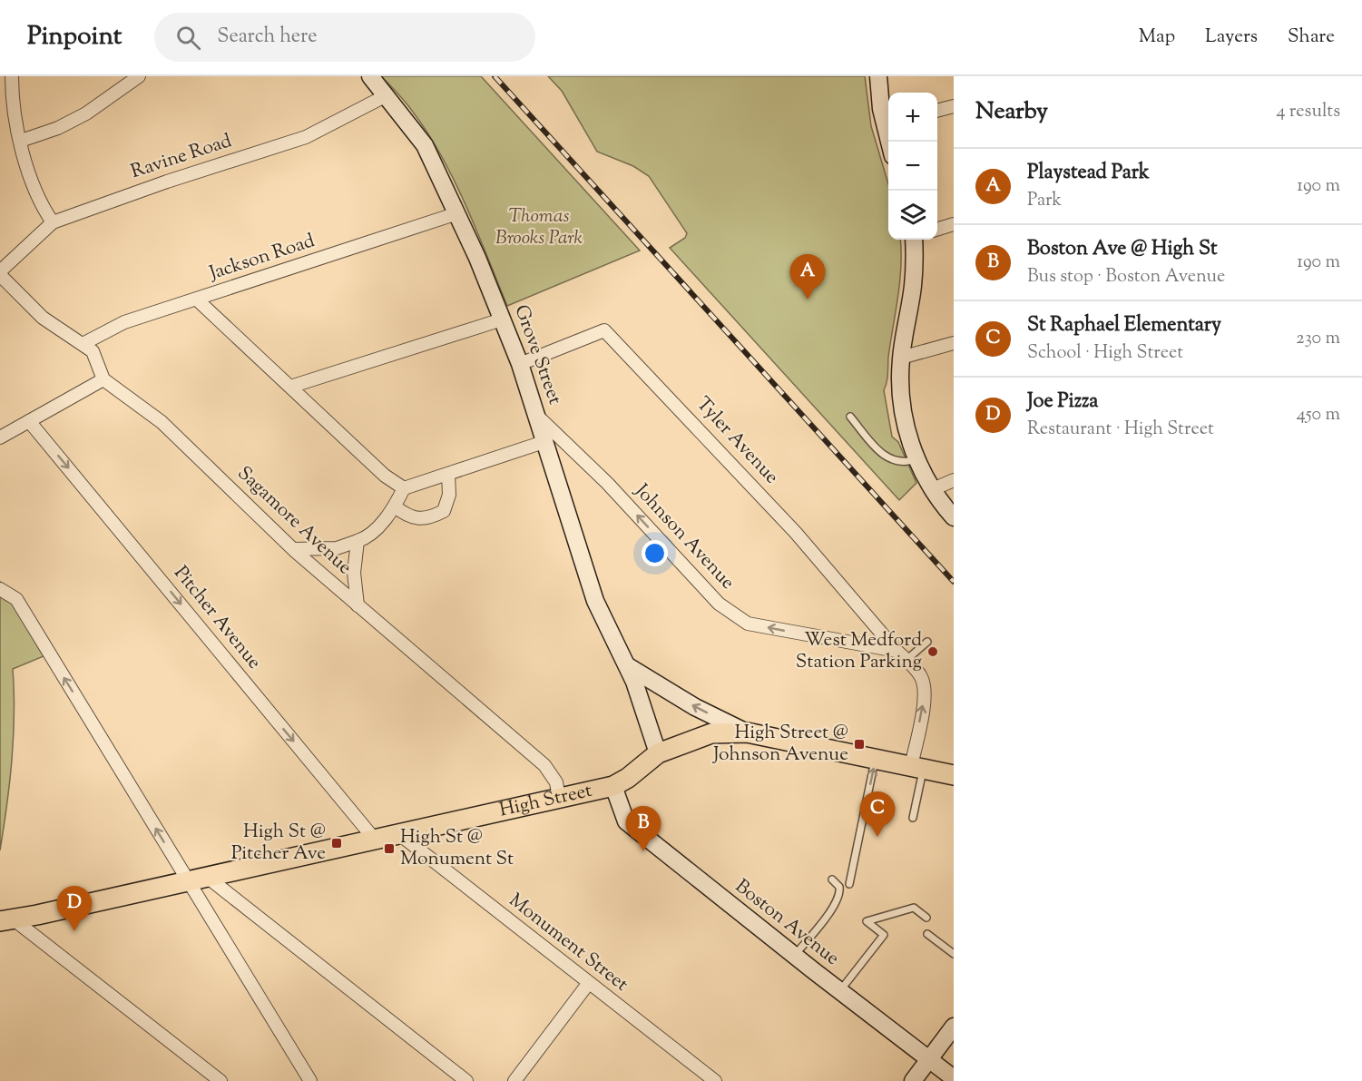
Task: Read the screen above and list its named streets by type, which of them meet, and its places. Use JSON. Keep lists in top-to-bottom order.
{
  "streets": {
    "main road": ["High Street"],
    "street": [
      "Ravine Road",
      "Jackson Road",
      "Grove Street",
      "Tyler Avenue",
      "Sagamore Avenue",
      "Johnson Avenue",
      "Pitcher Avenue",
      "Boston Avenue",
      "Monument Street"
    ]
  },
  "crossings": [
    ["Ravine Road", "Grove Street"],
    ["Jackson Road", "Grove Street"],
    ["Grove Street", "Tyler Avenue"],
    ["Grove Street", "Johnson Avenue"],
    ["Grove Street", "High Street"],
    ["Tyler Avenue", "Johnson Avenue"],
    ["Sagamore Avenue", "High Street"],
    ["Pitcher Avenue", "High Street"],
    ["High Street", "Boston Avenue"],
    ["High Street", "Monument Street"]
  ],
  "one_way": ["Pitcher Avenue"],
  "parks": ["Thomas Brooks Park"],
  "places": {
    "other": ["West Medford Station Parking"],
    "transit": ["High Street @ Johnson Avenue", "High St @ Pitcher Ave", "High St @ Monument St"]
  },
  "page": {
    "header": "Pinpoint",
    "search": "Search here",
    "nav": ["Map", "Layers", "Share"],
    "heading": ["Nearby", "4 results"],
    "map_buttons": ["+", "−"],
    "list": [
      {
        "mark": "A",
        "name": "Playstead Park",
        "note": "Park",
        "value": "190 m"
      },
      {
        "mark": "B",
        "name": "Boston Ave @ High St",
        "note": "Bus stop · Boston Avenue",
        "value": "190 m"
      },
      {
        "mark": "C",
        "name": "St Raphael Elementary",
        "note": "School · High Street",
        "value": "230 m"
      },
      {
        "mark": "D",
        "name": "Joe Pizza",
        "note": "Restaurant · High Street",
        "value": "450 m"
      }
    ],
    "pins": [
      "A",
      "C",
      "B",
      "D"
    ]
  }
}
